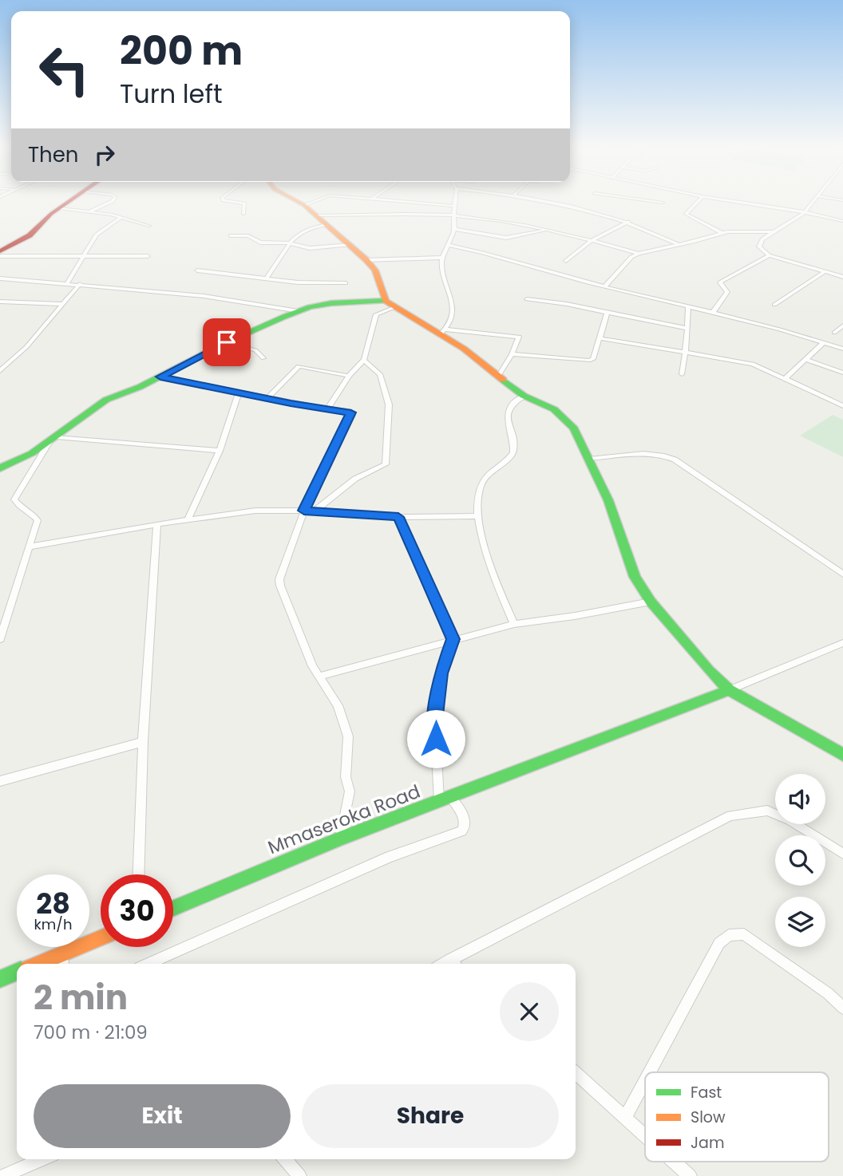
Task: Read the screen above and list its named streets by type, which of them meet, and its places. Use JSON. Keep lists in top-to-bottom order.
{
  "streets": {
    "street": ["Mmaseroka Road"]
  },
  "legend": ["Fast", "Slow", "Jam"],
  "page": {
    "turn": ["200 m", "Turn left"],
    "then": "Then",
    "speed": "28 km/h",
    "limit": "30",
    "heading": ["2 min", "700 m · 21:09"],
    "buttons": ["Exit", "Share"]
  }
}
